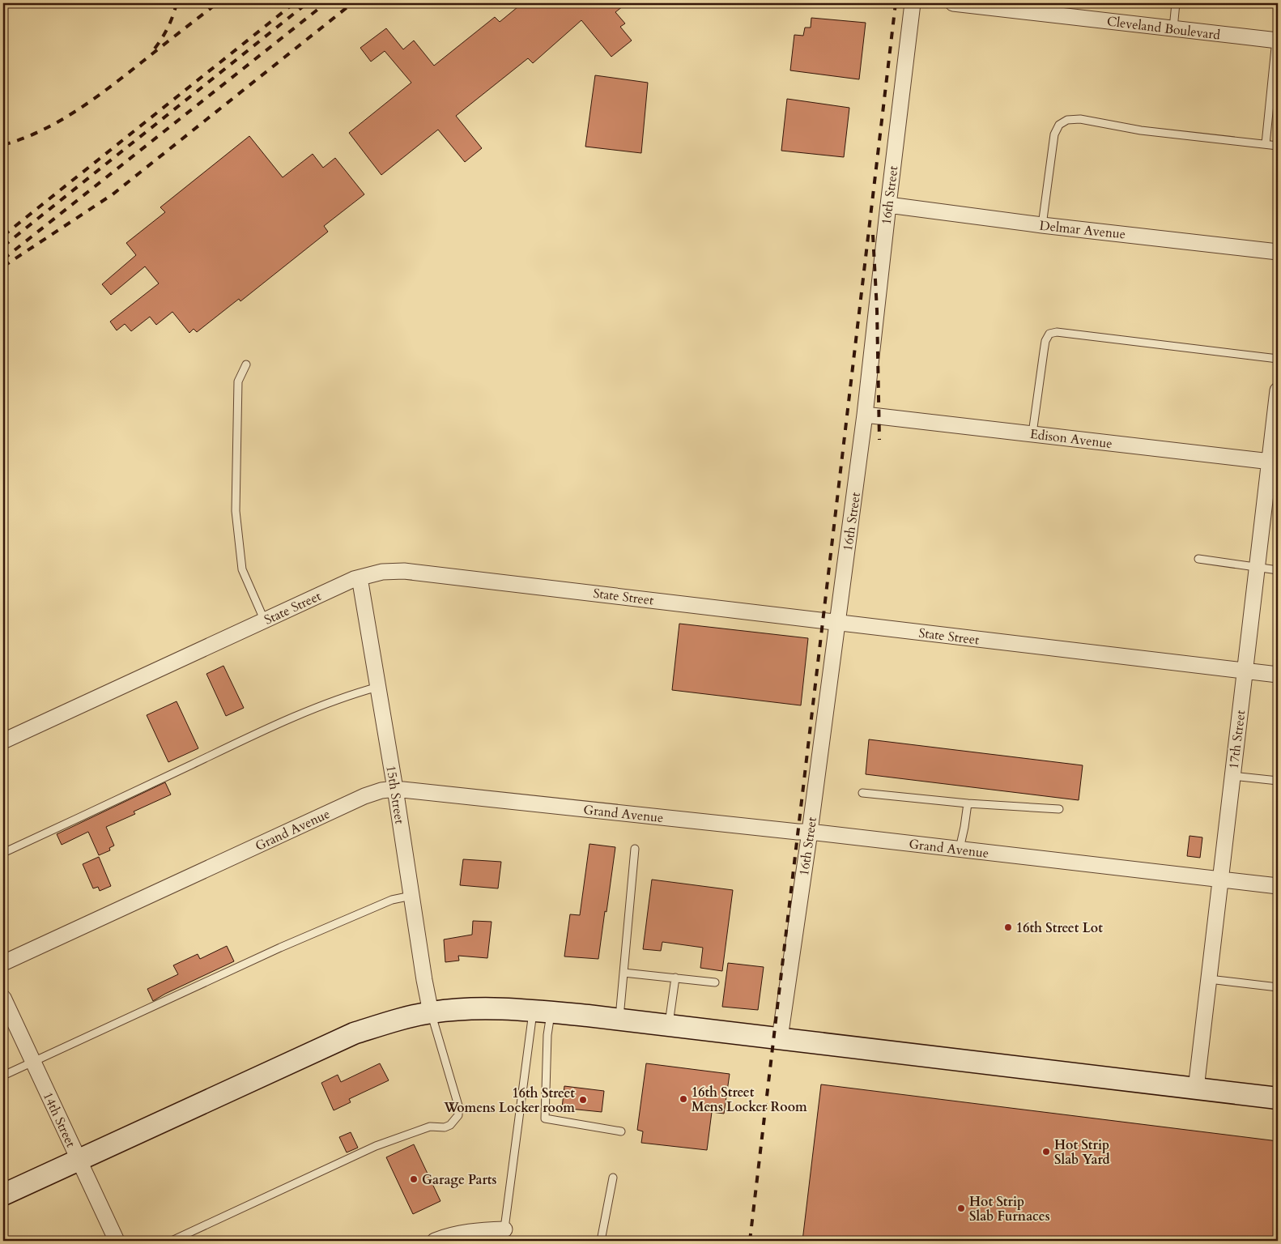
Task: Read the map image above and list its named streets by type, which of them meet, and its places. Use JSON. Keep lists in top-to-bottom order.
{
  "streets": {
    "street": [
      "Cleveland Boulevard",
      "16th Street",
      "Delmar Avenue",
      "Edison Avenue",
      "State Street",
      "17th Street",
      "15th Street",
      "Grand Avenue",
      "14th Street"
    ]
  },
  "crossings": [
    ["16th Street", "Delmar Avenue"],
    ["16th Street", "Edison Avenue"],
    ["16th Street", "State Street"],
    ["16th Street", "Grand Avenue"],
    ["Edison Avenue", "17th Street"],
    ["State Street", "17th Street"],
    ["State Street", "15th Street"],
    ["17th Street", "Grand Avenue"],
    ["15th Street", "Grand Avenue"]
  ],
  "places": [
    "16th Street Lot",
    "16th Street Mens Locker Room",
    "16th Street Womens Locker room",
    "Hot Strip Slab Yard",
    "Garage Parts",
    "Hot Strip Slab Furnaces"
  ]
}
